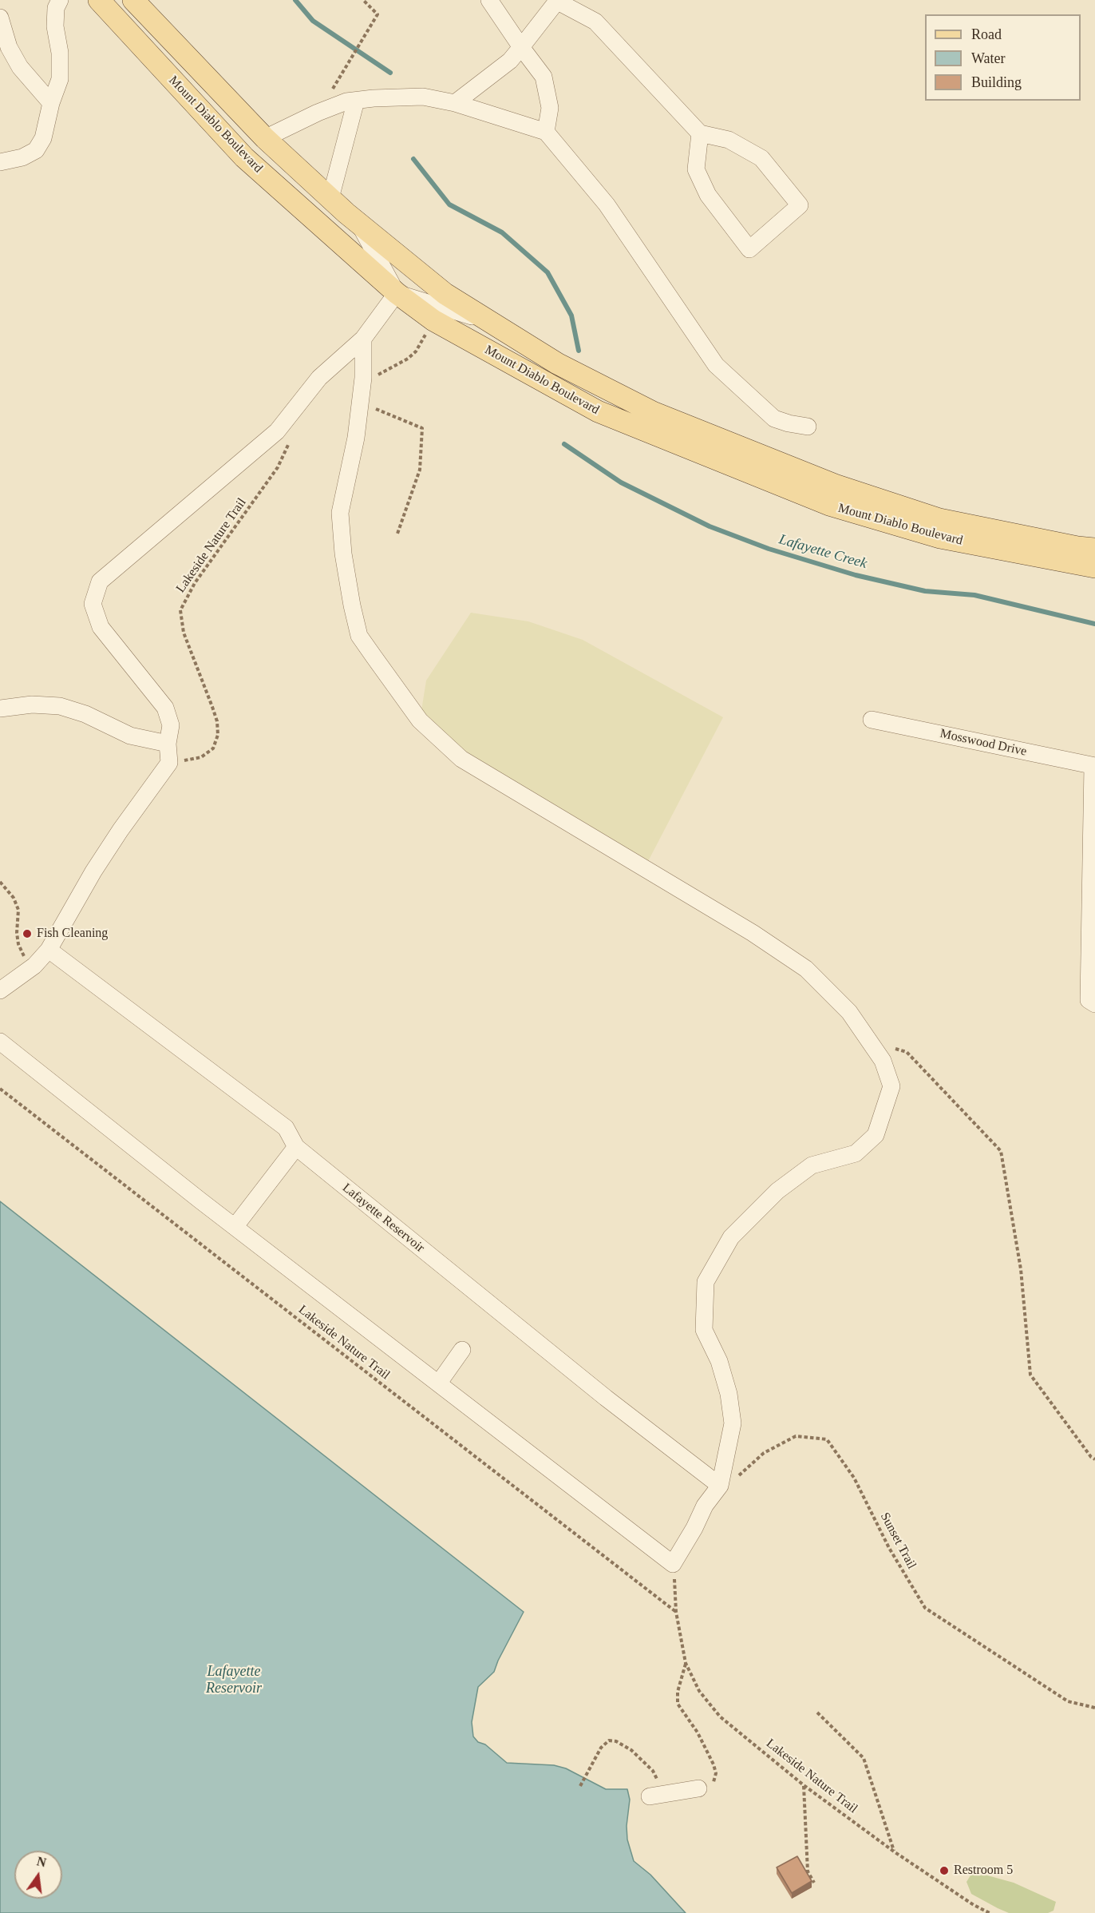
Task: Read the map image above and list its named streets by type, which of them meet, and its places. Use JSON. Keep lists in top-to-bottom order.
{
  "streets": {
    "main road": ["Mount Diablo Boulevard"],
    "street": ["Mosswood Drive", "Lafayette Reservoir"],
    "path": ["Lakeside Nature Trail", "Sunset Trail"]
  },
  "water": ["Lafayette Creek", "Lafayette Reservoir"],
  "places": ["Fish Cleaning", "Restroom 5"],
  "legend": ["Road", "Water", "Building"],
  "north": "top"
}
